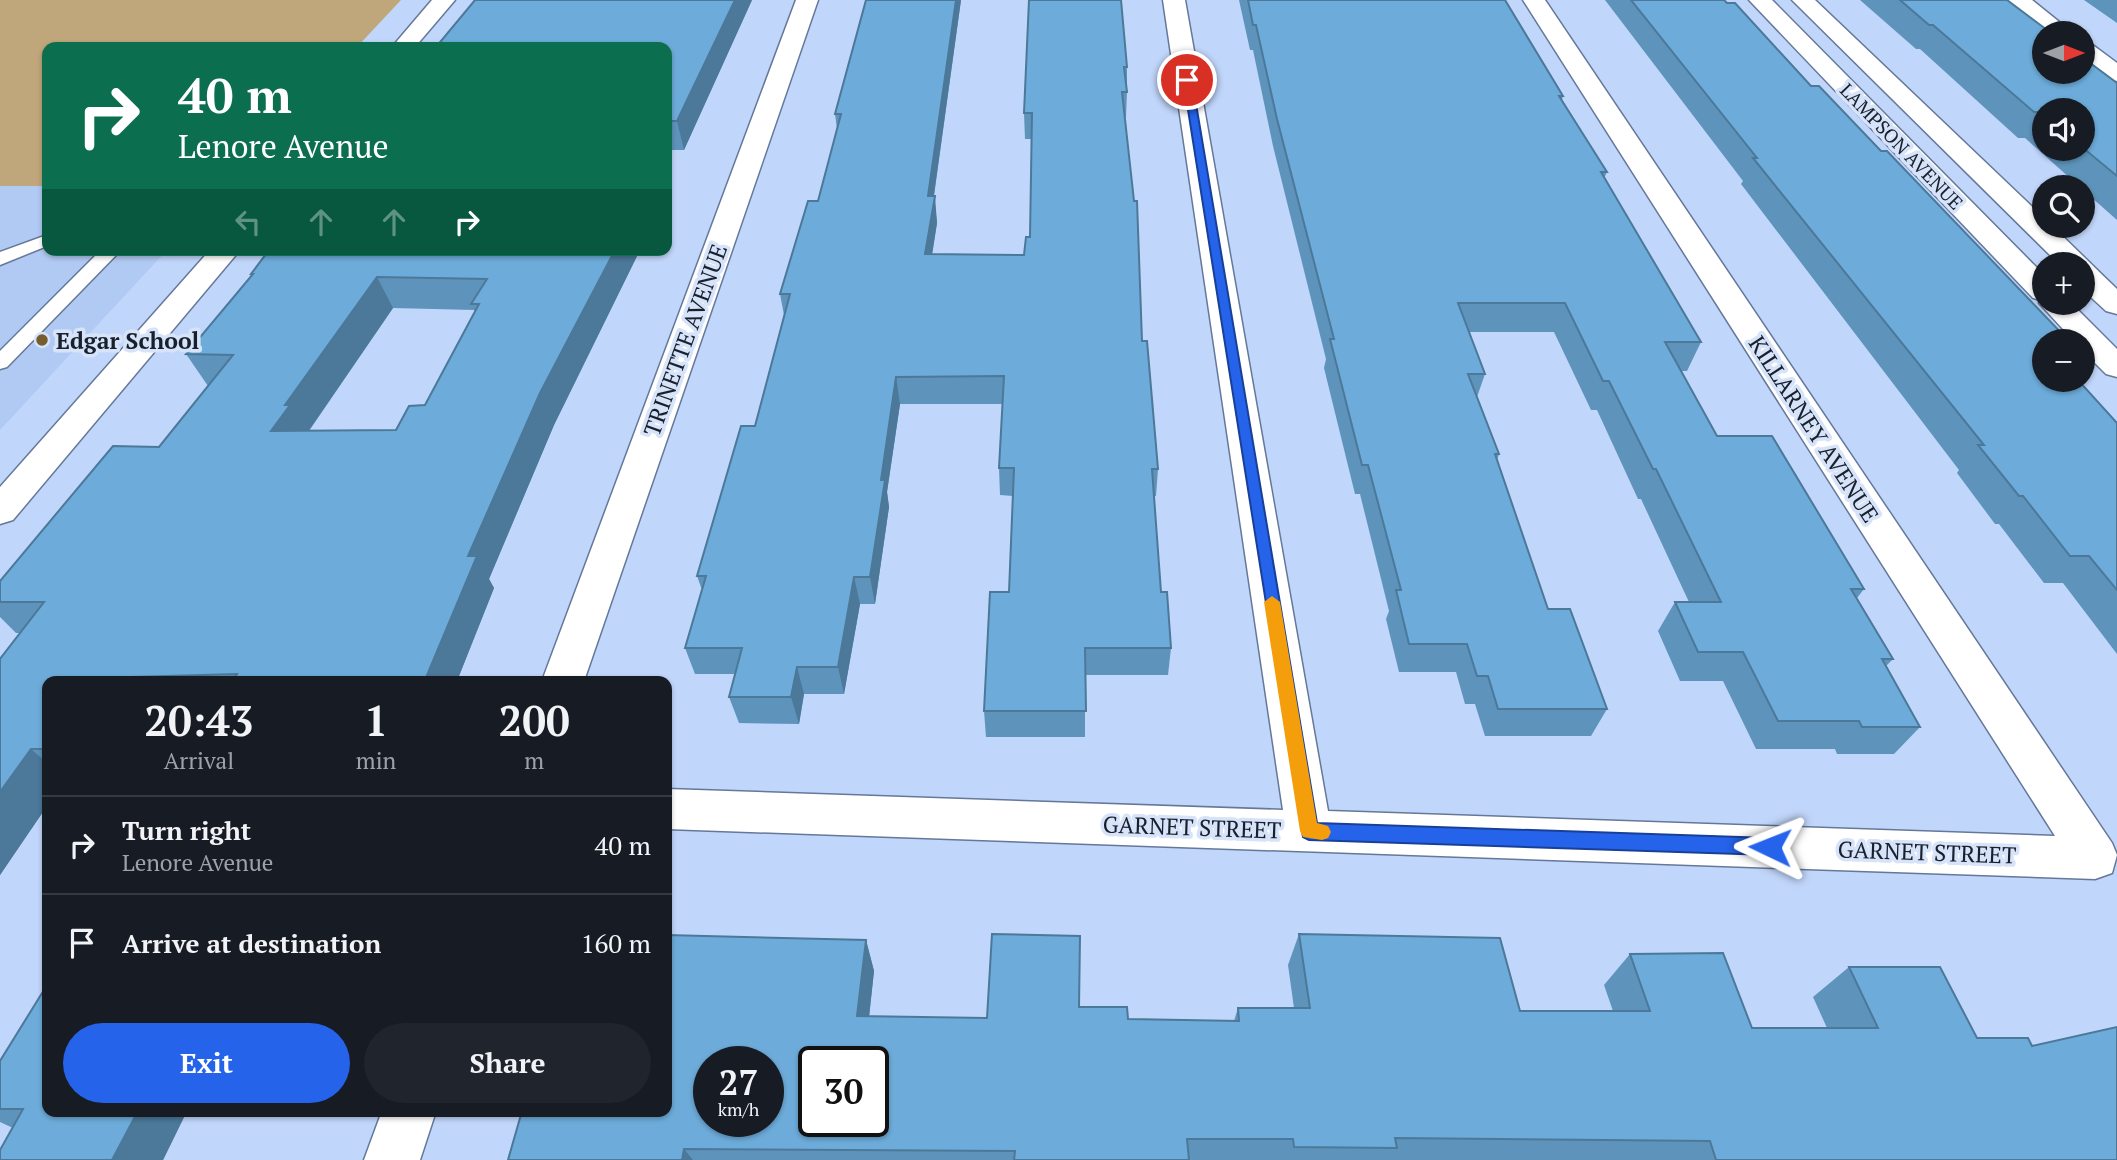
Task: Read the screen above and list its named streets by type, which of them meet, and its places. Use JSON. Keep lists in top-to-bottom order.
{
  "streets": {
    "street": [
      "LAMPSON AVENUE",
      "TRINETTE AVENUE",
      "KILLARNEY AVENUE",
      "GARNET STREET"
    ]
  },
  "crossings": [
    ["KILLARNEY AVENUE", "GARNET STREET"]
  ],
  "places": ["Edgar School"],
  "north": "right",
  "page": {
    "map_buttons": ["+", "−"],
    "turn": ["40 m", "Lenore Avenue"],
    "eta": [
      "20:43",
      "Arrival",
      "1",
      "min",
      "200",
      "m"
    ],
    "list": [
      {
        "name": "Turn right",
        "note": "Lenore Avenue",
        "value": "40 m"
      },
      {
        "name": "Arrive at destination",
        "value": "160 m"
      }
    ],
    "buttons": ["Exit", "Share"],
    "speed": "27 km/h",
    "limit": "30"
  }
}
